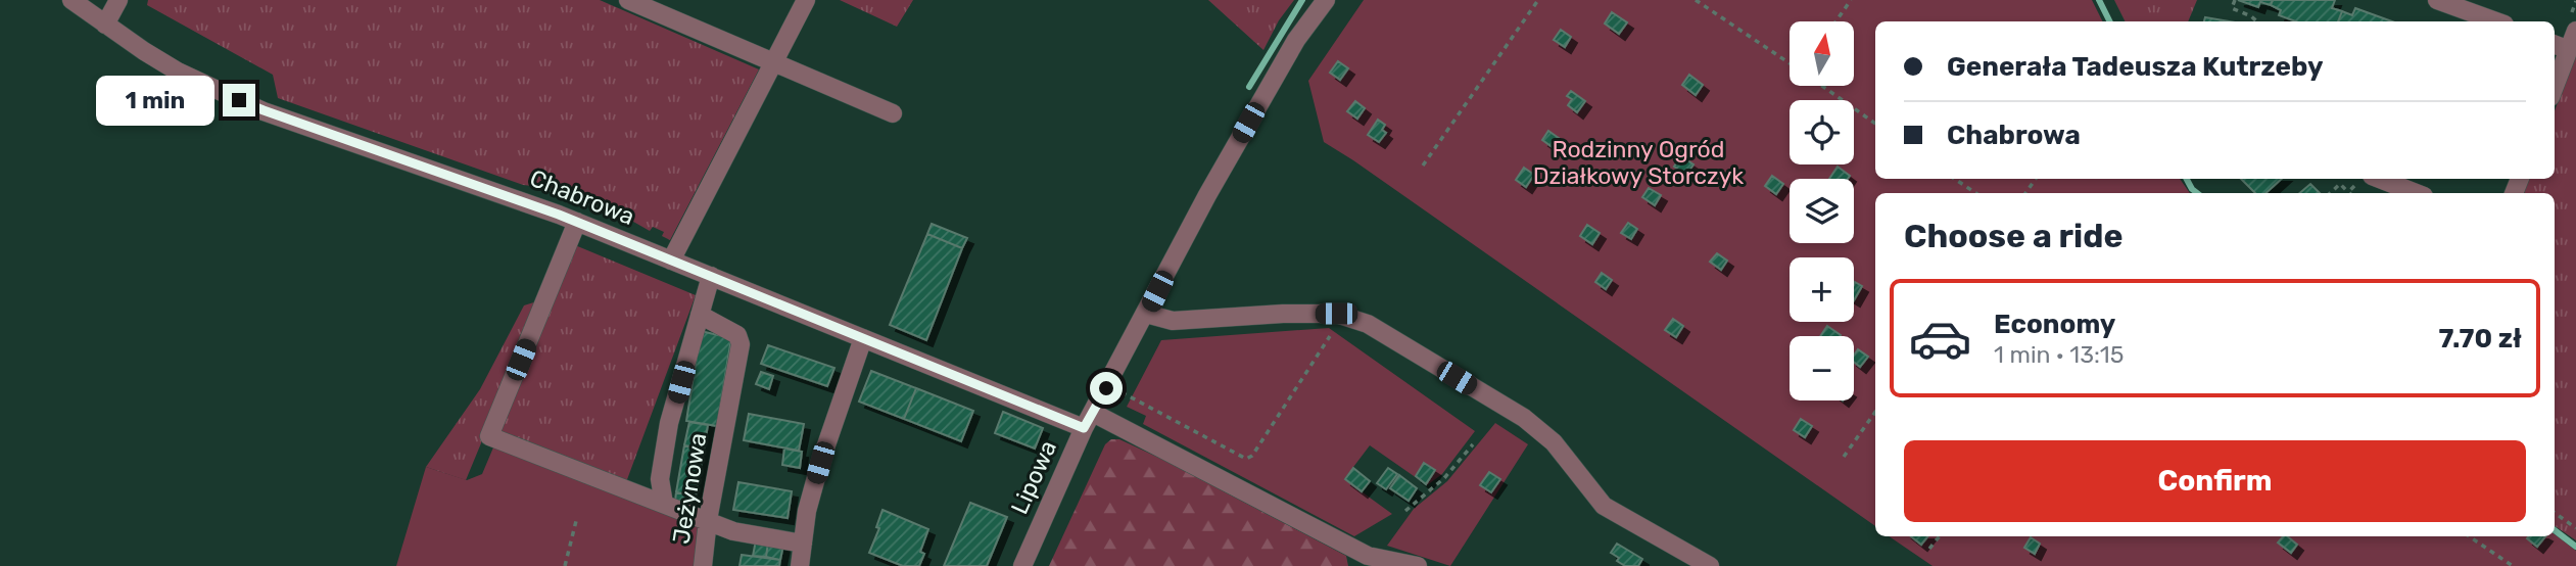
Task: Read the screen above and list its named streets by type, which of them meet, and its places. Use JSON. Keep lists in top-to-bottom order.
{
  "streets": {
    "street": ["Chabrowa", "Lipowa", "Jeżynowa"]
  },
  "crossings": [
    ["Chabrowa", "Lipowa"]
  ],
  "parks": ["Rodzinny Ogród Działkowy Storczyk"],
  "north": "top",
  "page": {
    "map_buttons": ["+", "−"],
    "banner": ["Generała Tadeusza Kutrzeby", "Chabrowa"],
    "bubble": "1 min",
    "heading": "Choose a ride",
    "list": [
      {
        "name": "Economy",
        "note": "1 min · 13:15",
        "value": "7.70 zł"
      }
    ],
    "buttons": "Confirm"
  }
}
